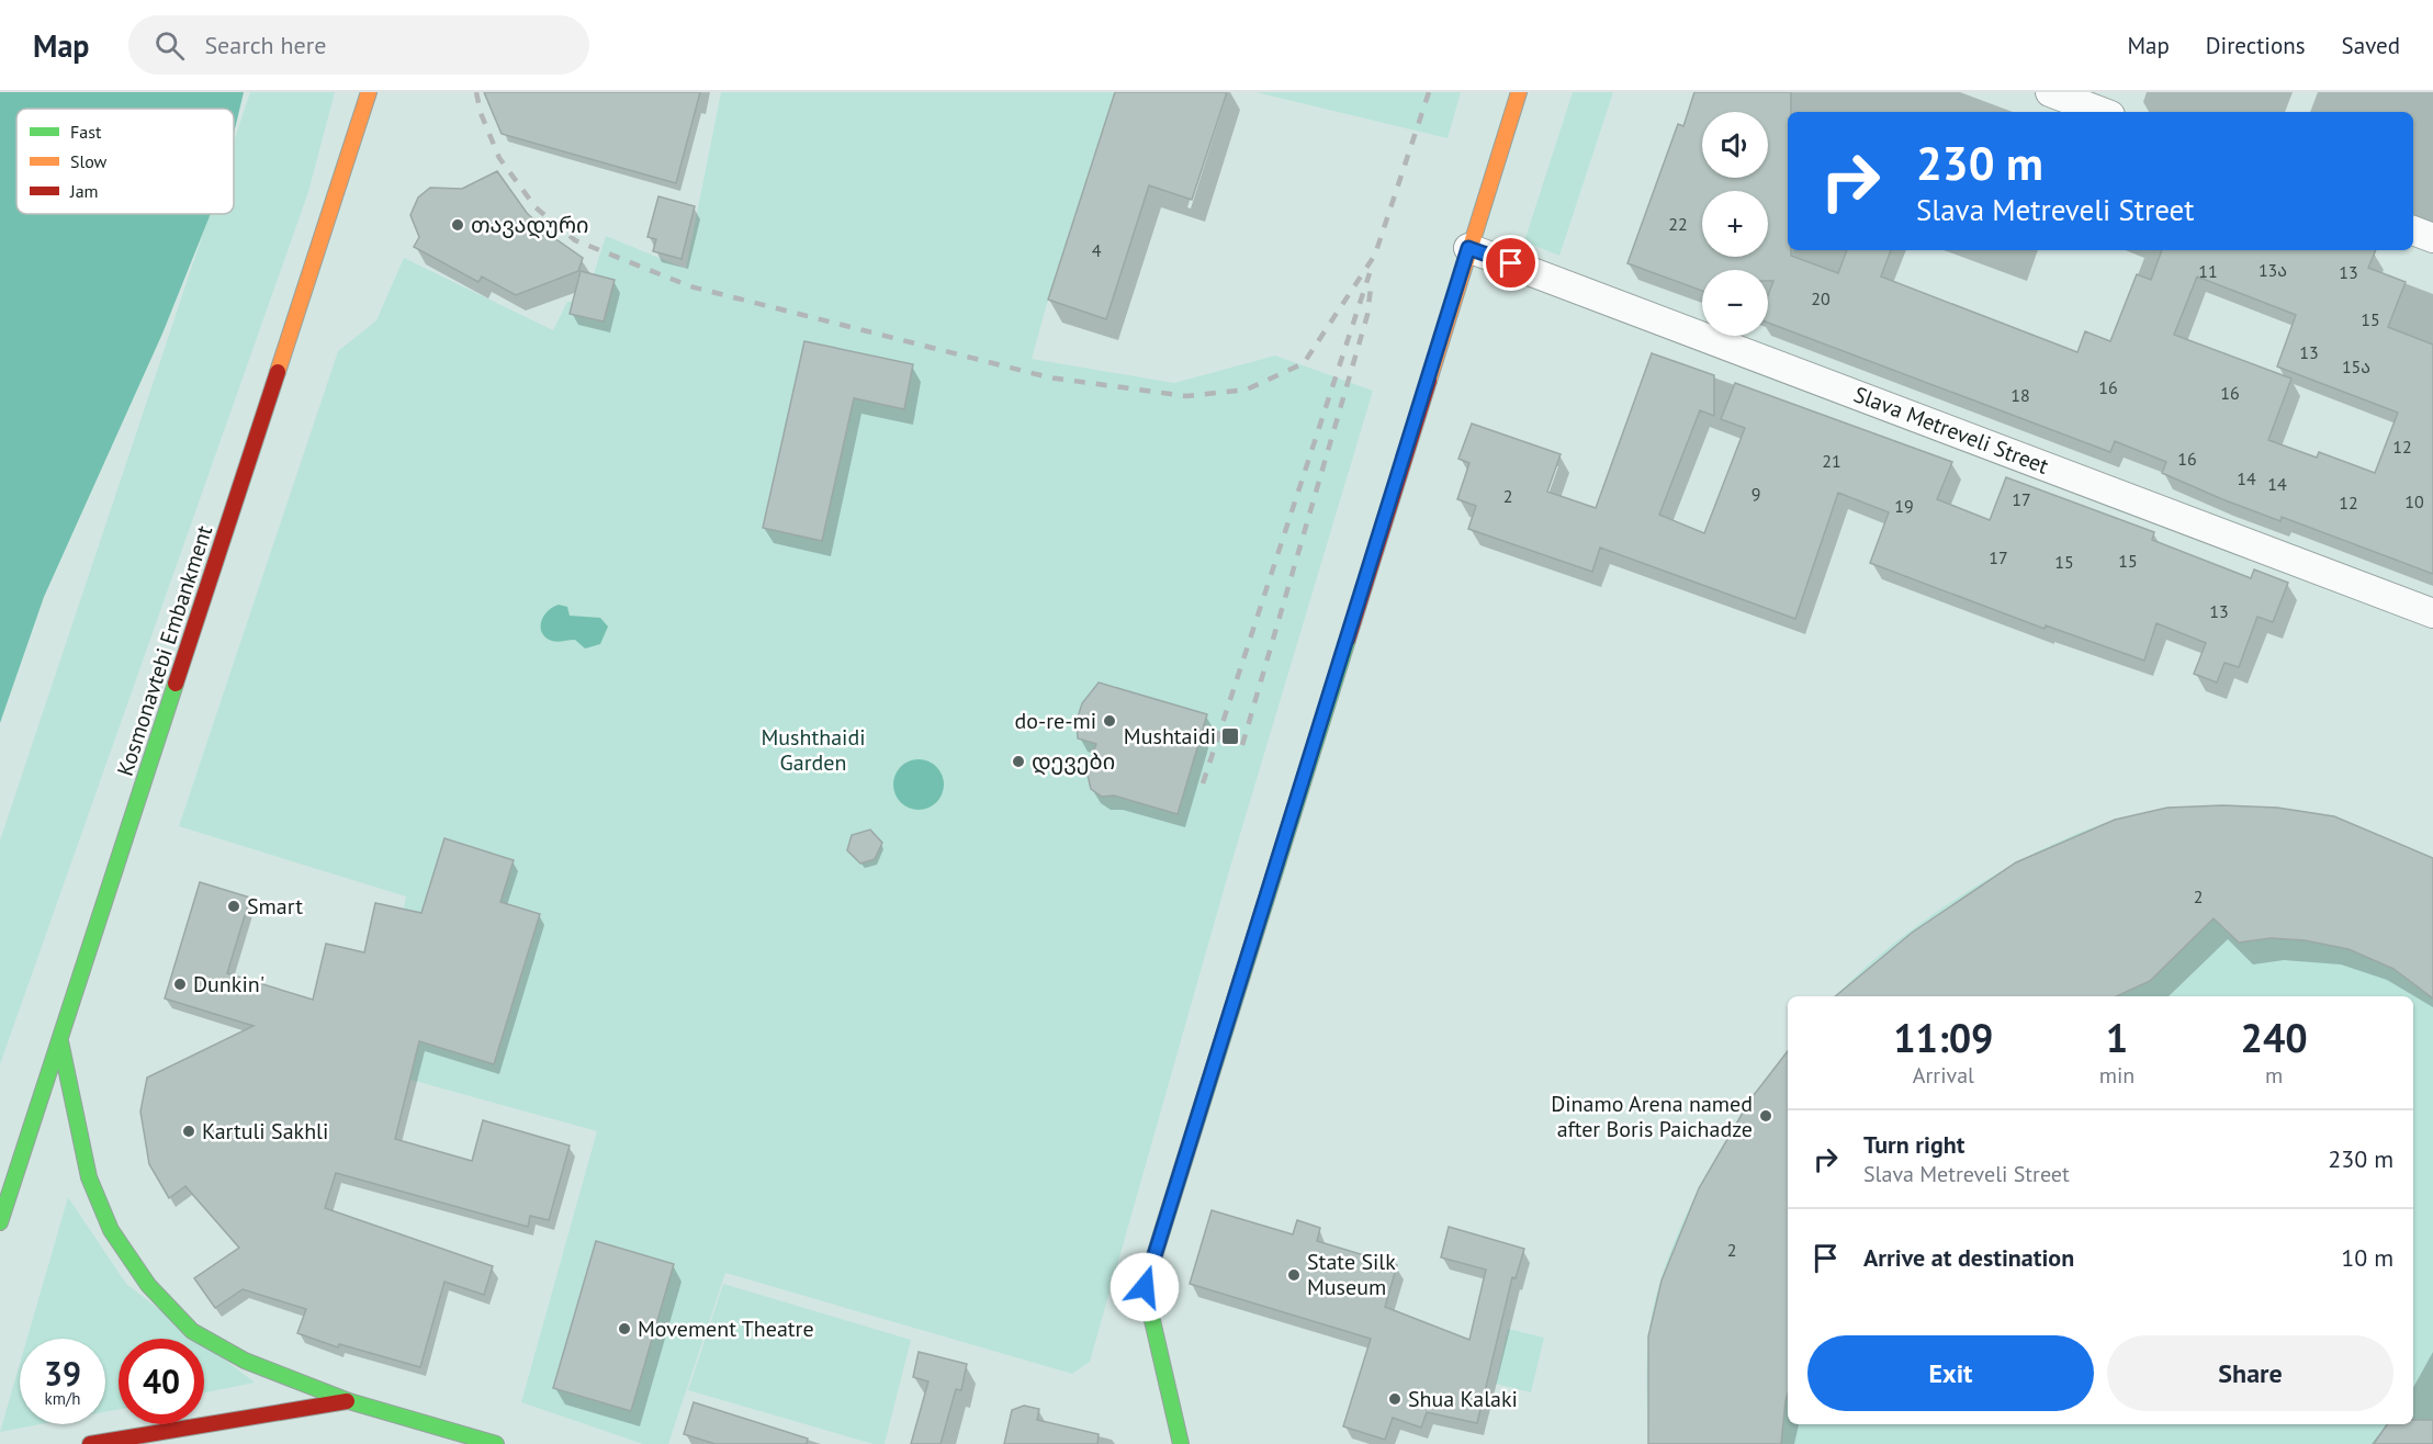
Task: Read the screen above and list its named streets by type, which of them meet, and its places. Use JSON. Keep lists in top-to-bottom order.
{
  "streets": {
    "main road": ["Kosmonavtebi Embankment"],
    "street": ["Slava Metreveli Street"]
  },
  "parks": ["Mushthaidi Garden"],
  "places": {
    "other": [
      "თავადური",
      "do-re-mi",
      "დევები",
      "Smart",
      "Dunkin'",
      "Dinamo Arena named after Boris Paichadze",
      "Kartuli Sakhli",
      "State Silk Museum",
      "Movement Theatre",
      "Shua Kalaki"
    ],
    "transit": ["Mushtaidi"]
  },
  "house_numbers": [
    "22",
    "4",
    "13ა",
    "11",
    "13",
    "20",
    "15",
    "13",
    "15ა",
    "16",
    "16",
    "18",
    "12",
    "16",
    "21",
    "14",
    "14",
    "9",
    "2",
    "17",
    "10",
    "12",
    "19",
    "17",
    "15",
    "15",
    "13",
    "2",
    "2"
  ],
  "legend": ["Fast", "Slow", "Jam"],
  "page": {
    "header": "Map",
    "search": "Search here",
    "nav": ["Map", "Directions", "Saved"],
    "map_buttons": ["+", "−"],
    "turn": ["230 m", "Slava Metreveli Street"],
    "eta": [
      "11:09",
      "Arrival",
      "1",
      "min",
      "240",
      "m"
    ],
    "list": [
      {
        "name": "Turn right",
        "note": "Slava Metreveli Street",
        "value": "230 m"
      },
      {
        "name": "Arrive at destination",
        "value": "10 m"
      }
    ],
    "buttons": ["Exit", "Share"],
    "speed": "39 km/h",
    "limit": "40"
  }
}
